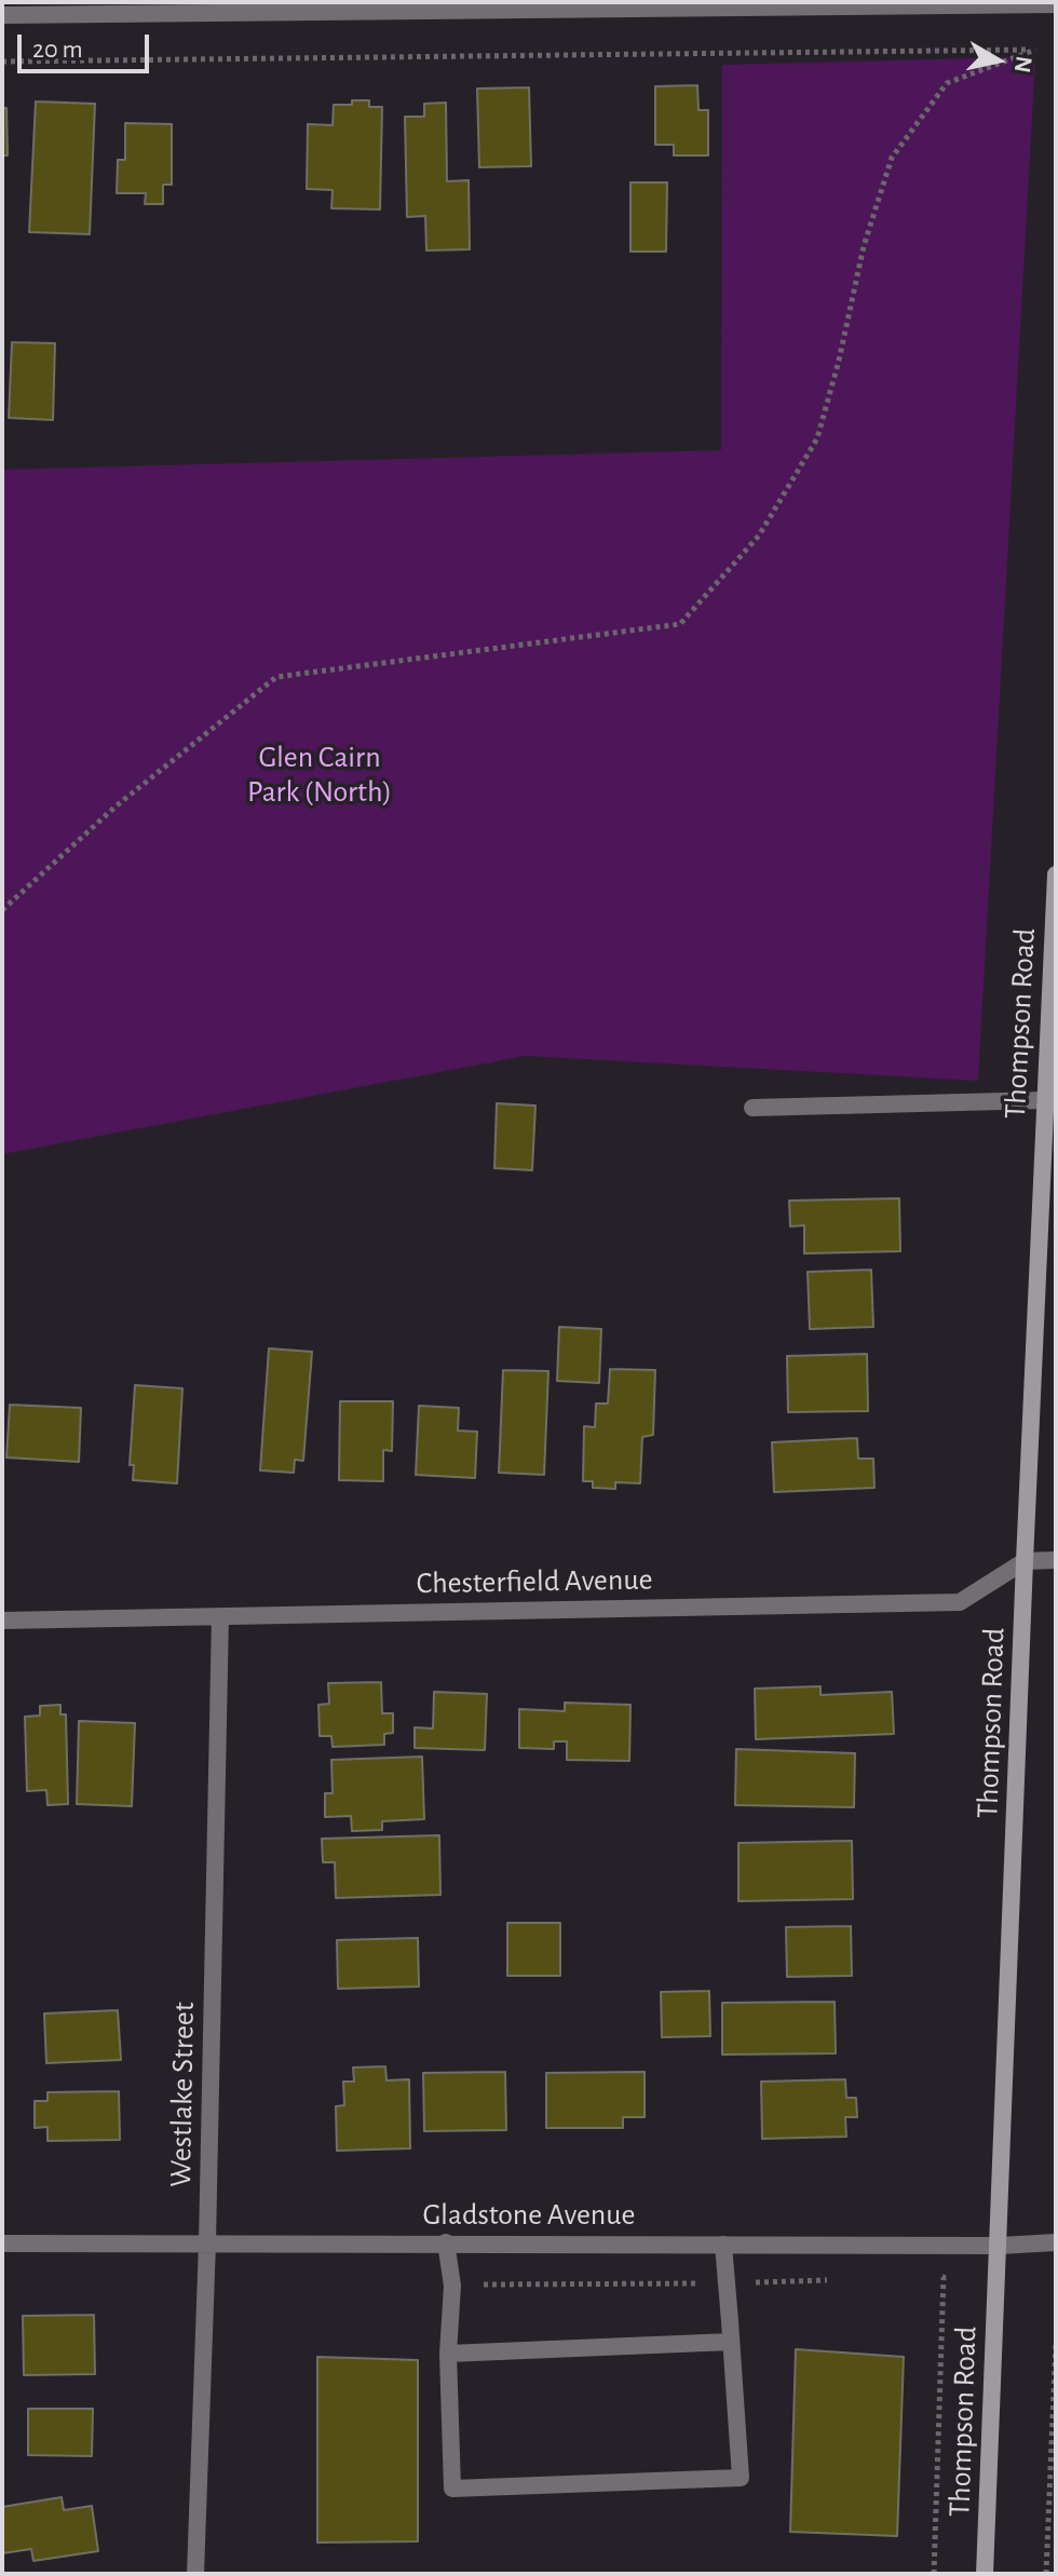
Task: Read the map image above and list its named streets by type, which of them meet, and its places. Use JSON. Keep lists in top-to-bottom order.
{
  "streets": {
    "street": [
      "Thompson Road",
      "Chesterfield Avenue",
      "Westlake Street",
      "Gladstone Avenue"
    ]
  },
  "crossings": [
    ["Thompson Road", "Chesterfield Avenue"],
    ["Thompson Road", "Gladstone Avenue"],
    ["Chesterfield Avenue", "Westlake Street"],
    ["Westlake Street", "Gladstone Avenue"]
  ],
  "parks": ["Glen Cairn Park (North)"],
  "scale_bar": "20 m",
  "north": "right"
}
